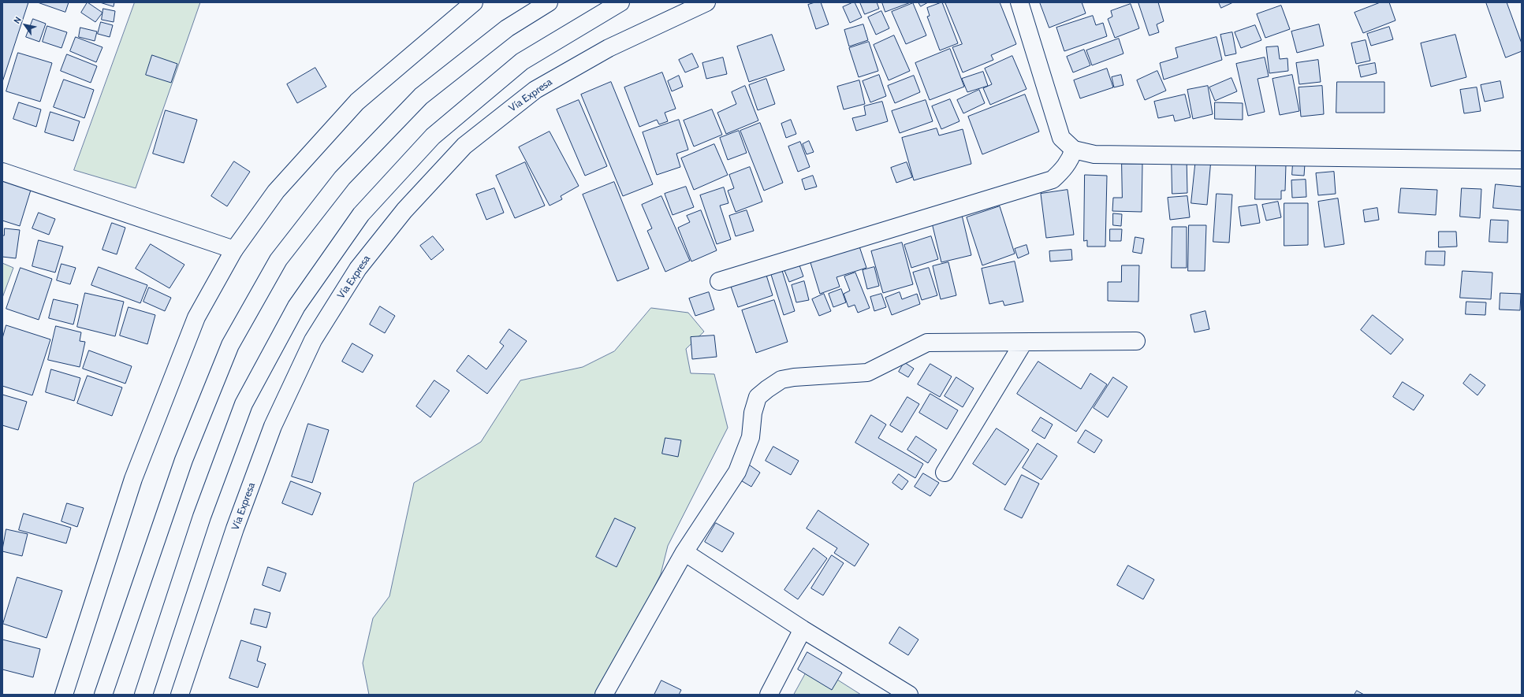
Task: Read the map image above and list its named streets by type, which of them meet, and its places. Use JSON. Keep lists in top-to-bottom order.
{
  "streets": {
    "main road": ["Vía Expresa"]
  },
  "north": "top left"
}
